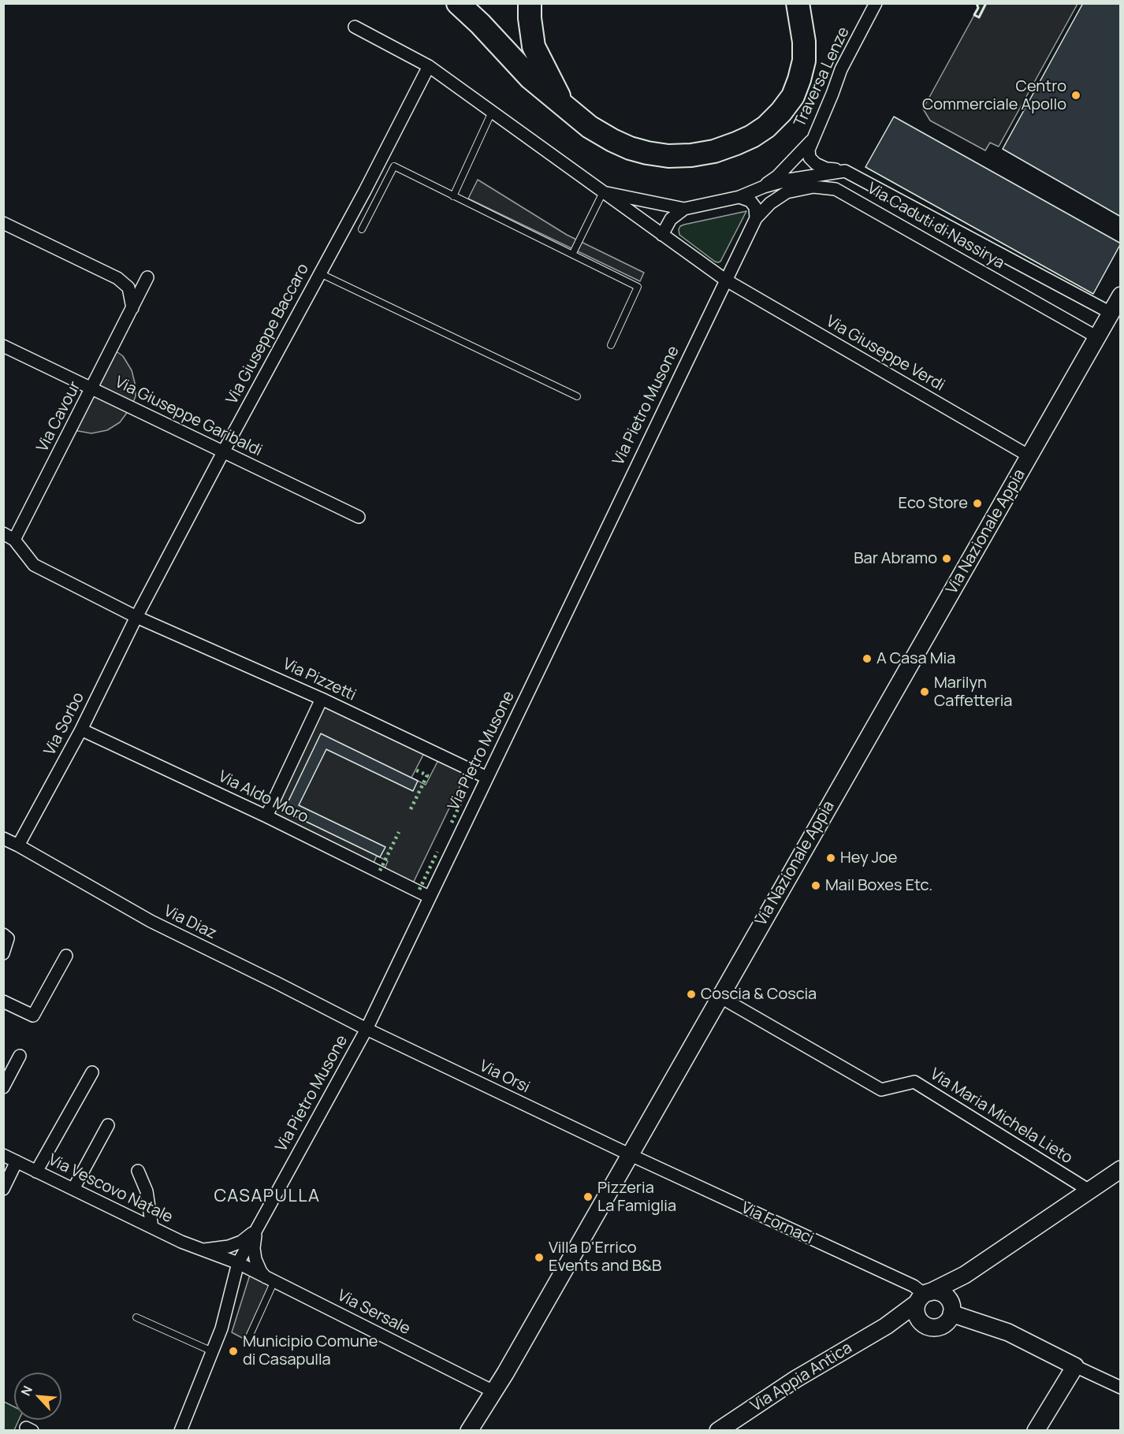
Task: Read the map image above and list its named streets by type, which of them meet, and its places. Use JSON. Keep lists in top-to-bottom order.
{
  "streets": {
    "main road": ["Via Nazionale Appia", "Via Appia Antica"],
    "street": [
      "Traversa Lenze",
      "Via Caduti di Nassirya",
      "Via Giuseppe Baccaro",
      "Via Giuseppe Verdi",
      "Via Pietro Musone",
      "Via Cavour",
      "Via Giuseppe Garibaldi",
      "Via Pizzetti",
      "Via Sorbo",
      "Via Aldo Moro",
      "Via Diaz",
      "Via Orsi",
      "Via Maria Michela Lieto",
      "Via Vescovo Natale",
      "Via Fornaci",
      "Via Sersale"
    ]
  },
  "crossings": [
    ["Traversa Lenze", "Via Caduti di Nassirya"],
    ["Via Caduti di Nassirya", "Via Pietro Musone"],
    ["Via Caduti di Nassirya", "Via Nazionale Appia"],
    ["Via Giuseppe Baccaro", "Via Giuseppe Garibaldi"],
    ["Via Giuseppe Baccaro", "Via Pizzetti"],
    ["Via Giuseppe Baccaro", "Via Sorbo"],
    ["Via Giuseppe Verdi", "Via Pietro Musone"],
    ["Via Giuseppe Verdi", "Via Nazionale Appia"],
    ["Via Pietro Musone", "Via Pizzetti"],
    ["Via Pietro Musone", "Via Aldo Moro"],
    ["Via Pietro Musone", "Via Diaz"],
    ["Via Pietro Musone", "Via Orsi"],
    ["Via Pietro Musone", "Via Vescovo Natale"],
    ["Via Pietro Musone", "Via Sersale"],
    ["Via Cavour", "Via Giuseppe Garibaldi"],
    ["Via Cavour", "Via Pizzetti"],
    ["Via Nazionale Appia", "Via Orsi"],
    ["Via Nazionale Appia", "Via Maria Michela Lieto"],
    ["Via Nazionale Appia", "Via Fornaci"],
    ["Via Nazionale Appia", "Via Sersale"],
    ["Via Pizzetti", "Via Sorbo"],
    ["Via Sorbo", "Via Aldo Moro"],
    ["Via Sorbo", "Via Diaz"],
    ["Via Diaz", "Via Orsi"],
    ["Via Orsi", "Via Fornaci"],
    ["Via Maria Michela Lieto", "Via Appia Antica"],
    ["Via Vescovo Natale", "Via Sersale"],
    ["Via Fornaci", "Via Appia Antica"]
  ],
  "districts": ["CASAPULLA"],
  "places": [
    "Centro Commerciale Apollo",
    "Eco Store",
    "Bar Abramo",
    "A Casa Mia",
    "Marilyn Caffetteria",
    "Hey Joe",
    "Mail Boxes Etc.",
    "Coscia & Coscia",
    "Pizzeria La Famiglia",
    "Villa D'Errico Events and B&B",
    "Municipio Comune di Casapulla"
  ],
  "north": "top left"
}
